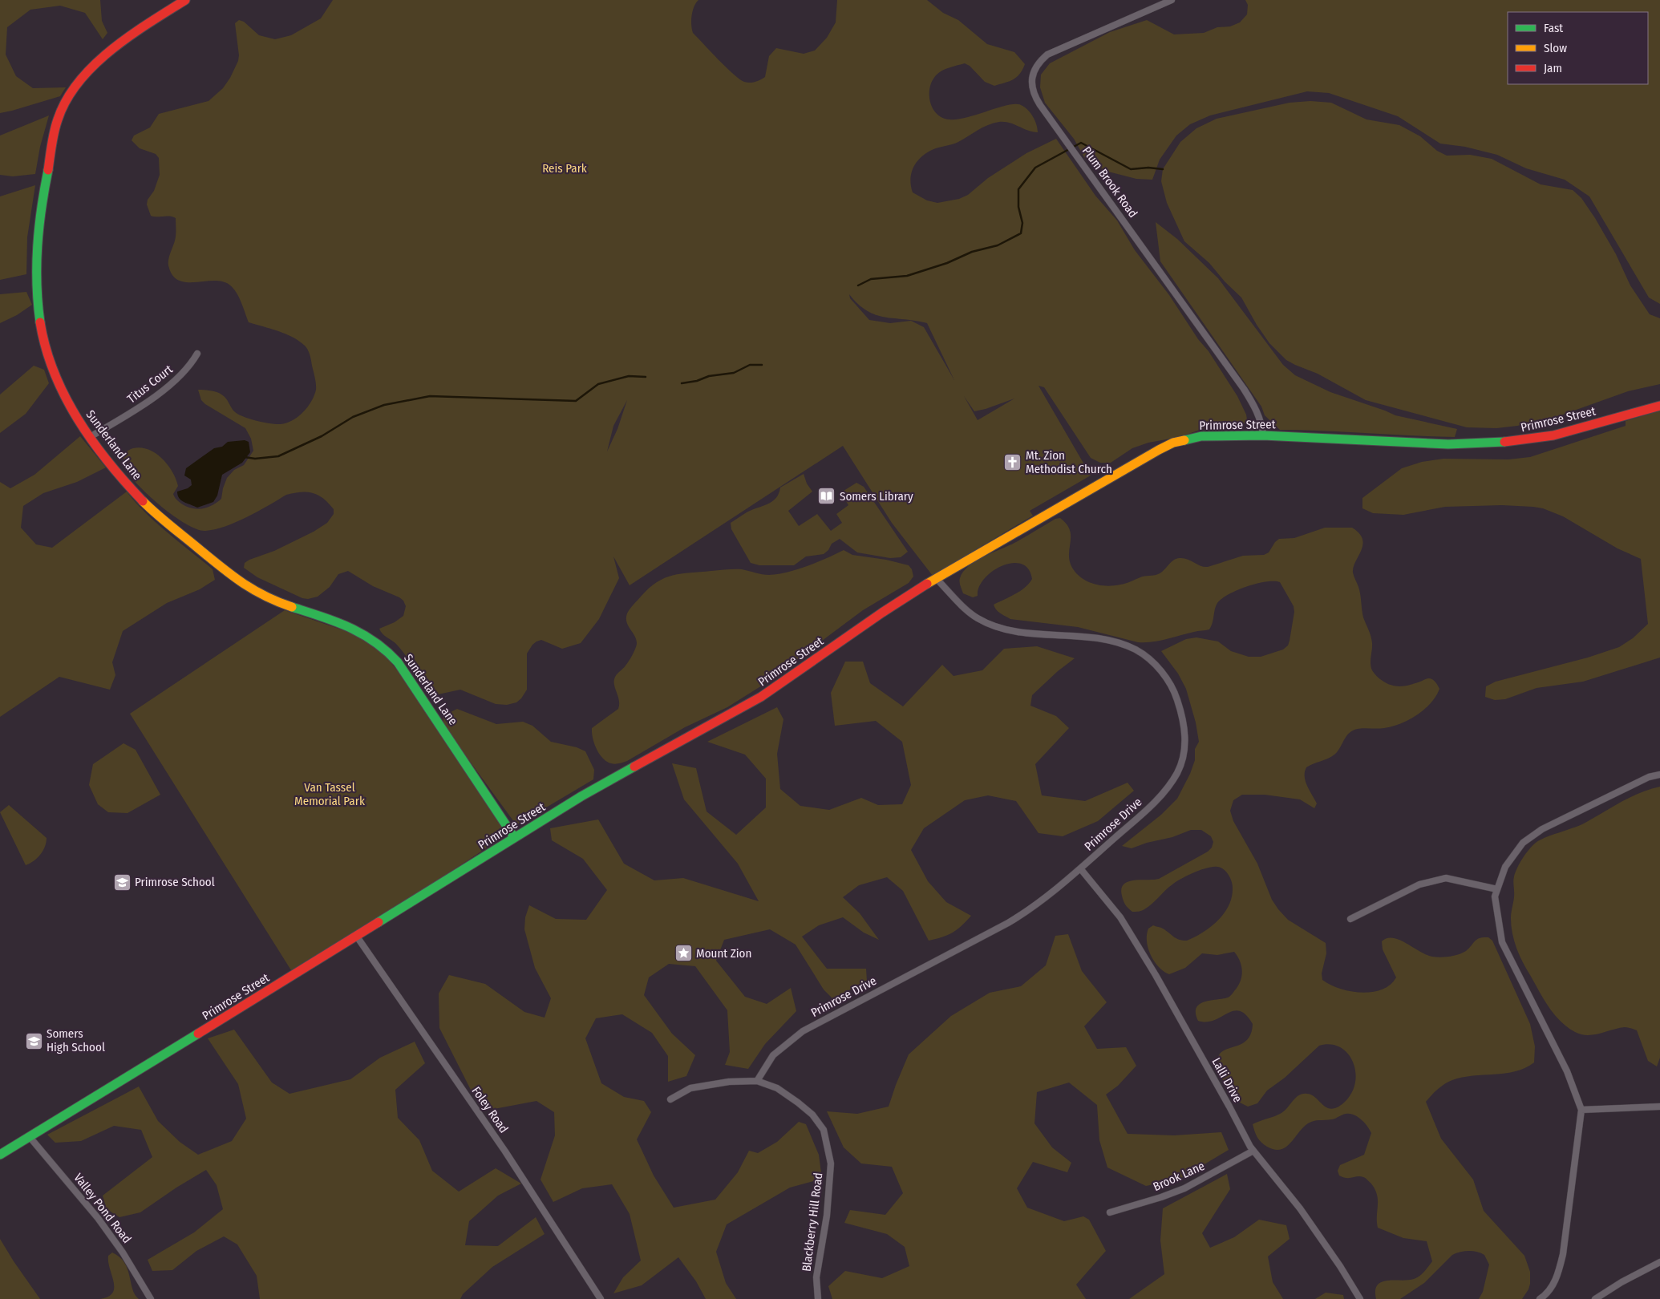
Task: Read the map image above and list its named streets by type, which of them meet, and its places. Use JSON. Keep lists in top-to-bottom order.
{
  "streets": {
    "main road": ["Primrose Street", "Sunderland Lane"],
    "street": [
      "Plum Brook Road",
      "Titus Court",
      "Primrose Drive",
      "Lalli Drive",
      "Foley Road",
      "Brook Lane",
      "Valley Pond Road",
      "Blackberry Hill Road"
    ]
  },
  "crossings": [
    ["Plum Brook Road", "Primrose Street"],
    ["Titus Court", "Sunderland Lane"],
    ["Primrose Street", "Sunderland Lane"],
    ["Primrose Street", "Primrose Drive"],
    ["Primrose Street", "Foley Road"],
    ["Primrose Street", "Valley Pond Road"],
    ["Primrose Drive", "Lalli Drive"],
    ["Primrose Drive", "Blackberry Hill Road"],
    ["Lalli Drive", "Brook Lane"]
  ],
  "parks": ["Reis Park", "Van Tassel Memorial Park"],
  "places": {
    "church": ["Mt. Zion Methodist Church"],
    "library": ["Somers Library"],
    "school or university": ["Primrose School", "Somers High School"],
    "place": ["Mount Zion"]
  },
  "legend": ["Fast", "Slow", "Jam"]
}
